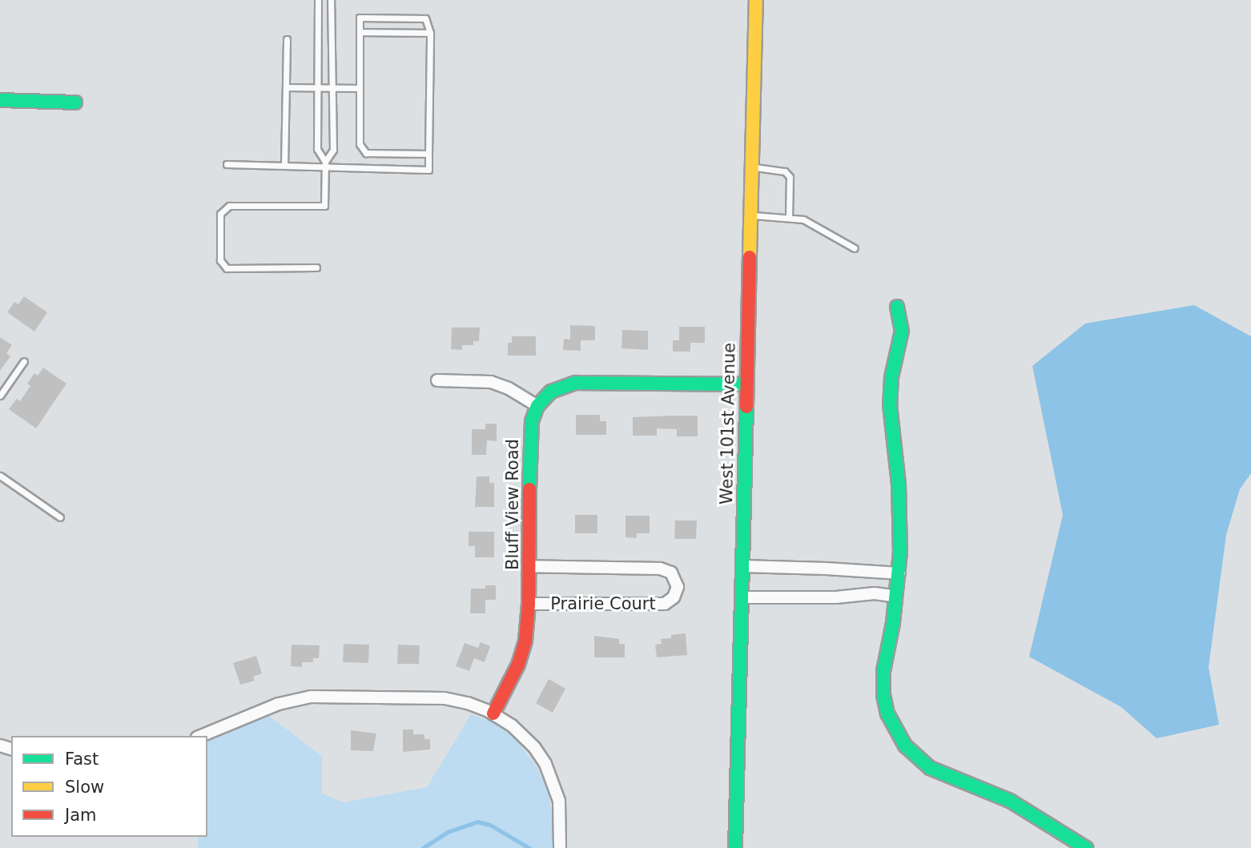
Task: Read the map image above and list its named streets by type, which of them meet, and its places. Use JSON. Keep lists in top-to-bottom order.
{
  "streets": {
    "street": ["West 101st Avenue", "Bluff View Road", "Prairie Court"]
  },
  "crossings": [
    ["Bluff View Road", "Prairie Court"]
  ],
  "legend": ["Fast", "Slow", "Jam"]
}
